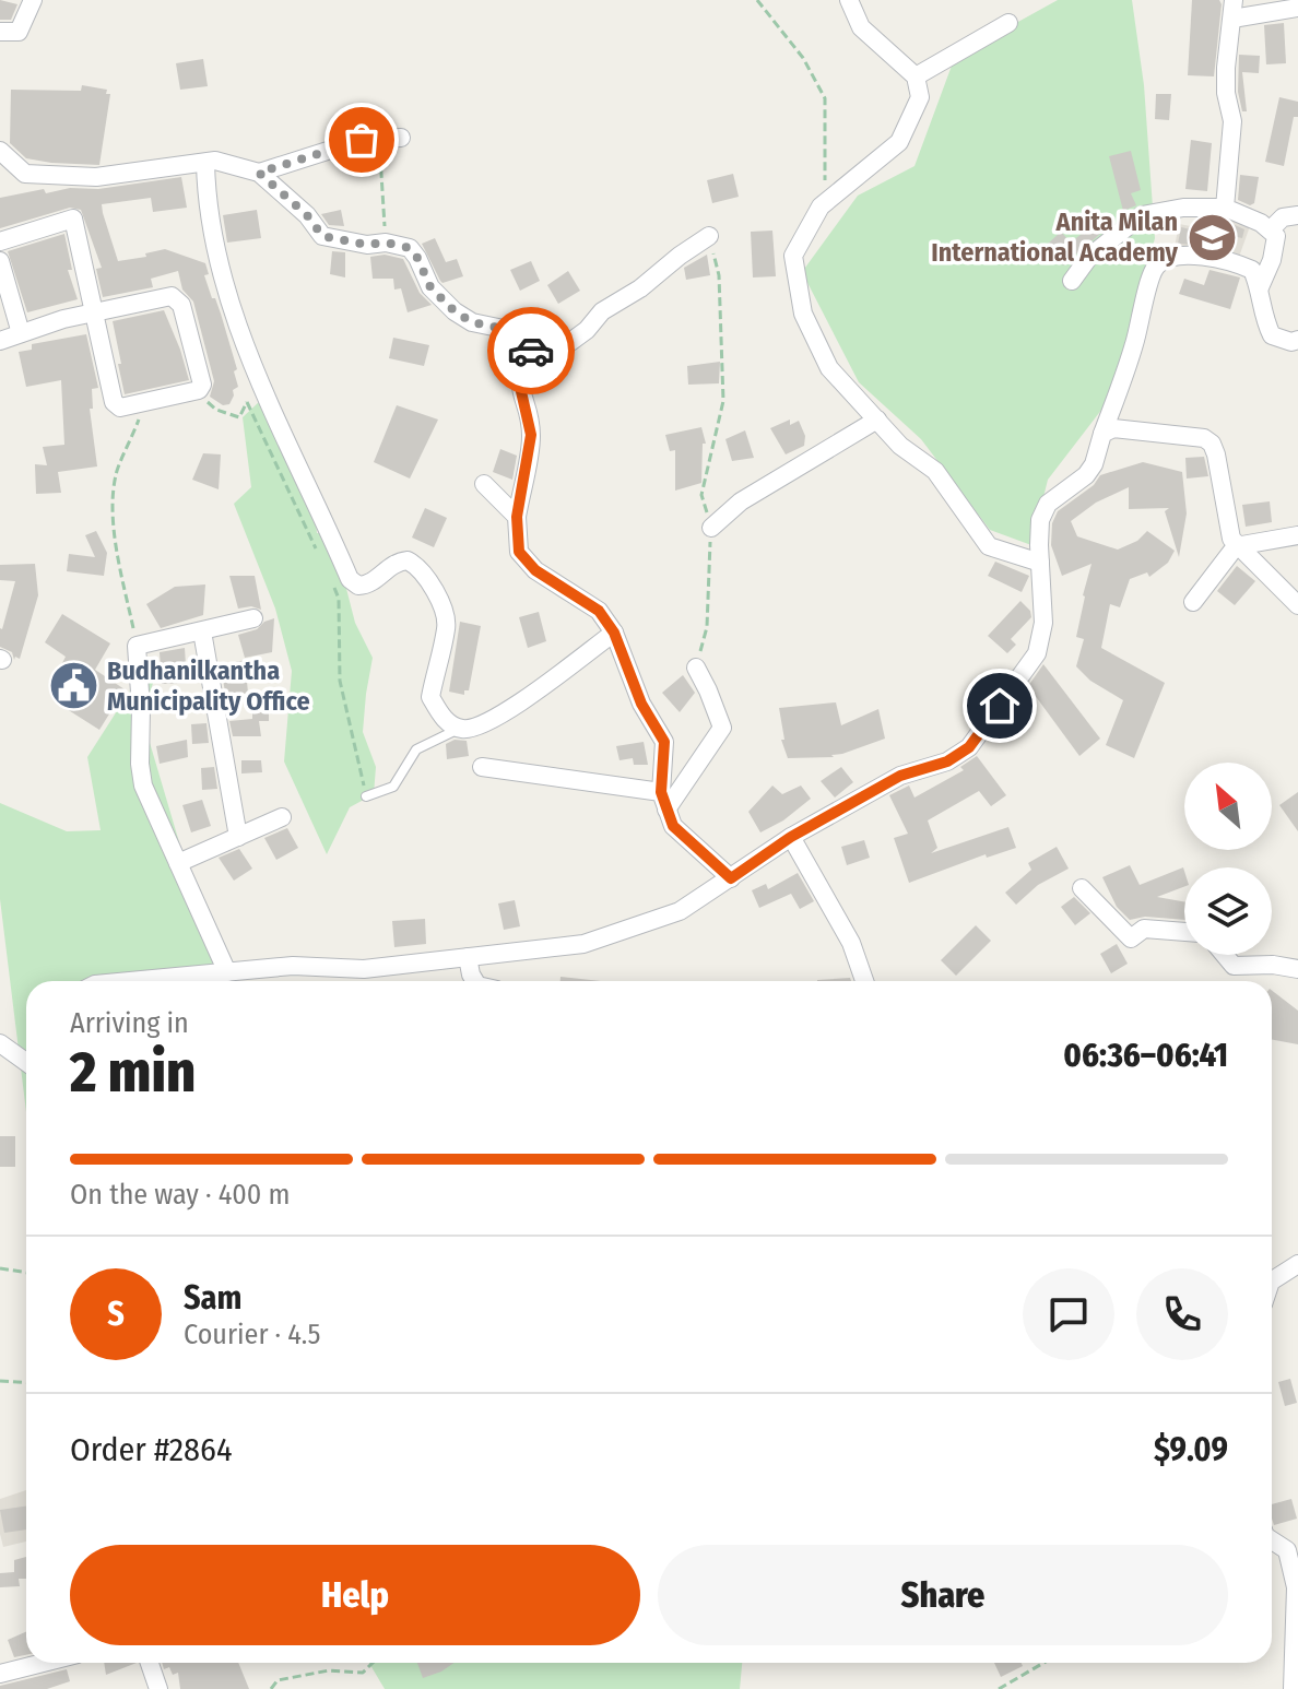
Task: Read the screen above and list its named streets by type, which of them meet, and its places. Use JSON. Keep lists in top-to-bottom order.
{
  "places": {
    "school or university": ["Anita Milan International Academy"],
    "public building": ["Budhanilkantha Municipality Office"]
  },
  "north": "top left",
  "page": {
    "heading": ["2 min", "Arriving in", "06:36–06:41"],
    "panel": [
      "Sam",
      "Courier · 4.5",
      "Order #2864",
      "$9.09"
    ],
    "bar": "On the way · 400 m",
    "round": "S",
    "buttons": ["Help", "Share"]
  }
}
